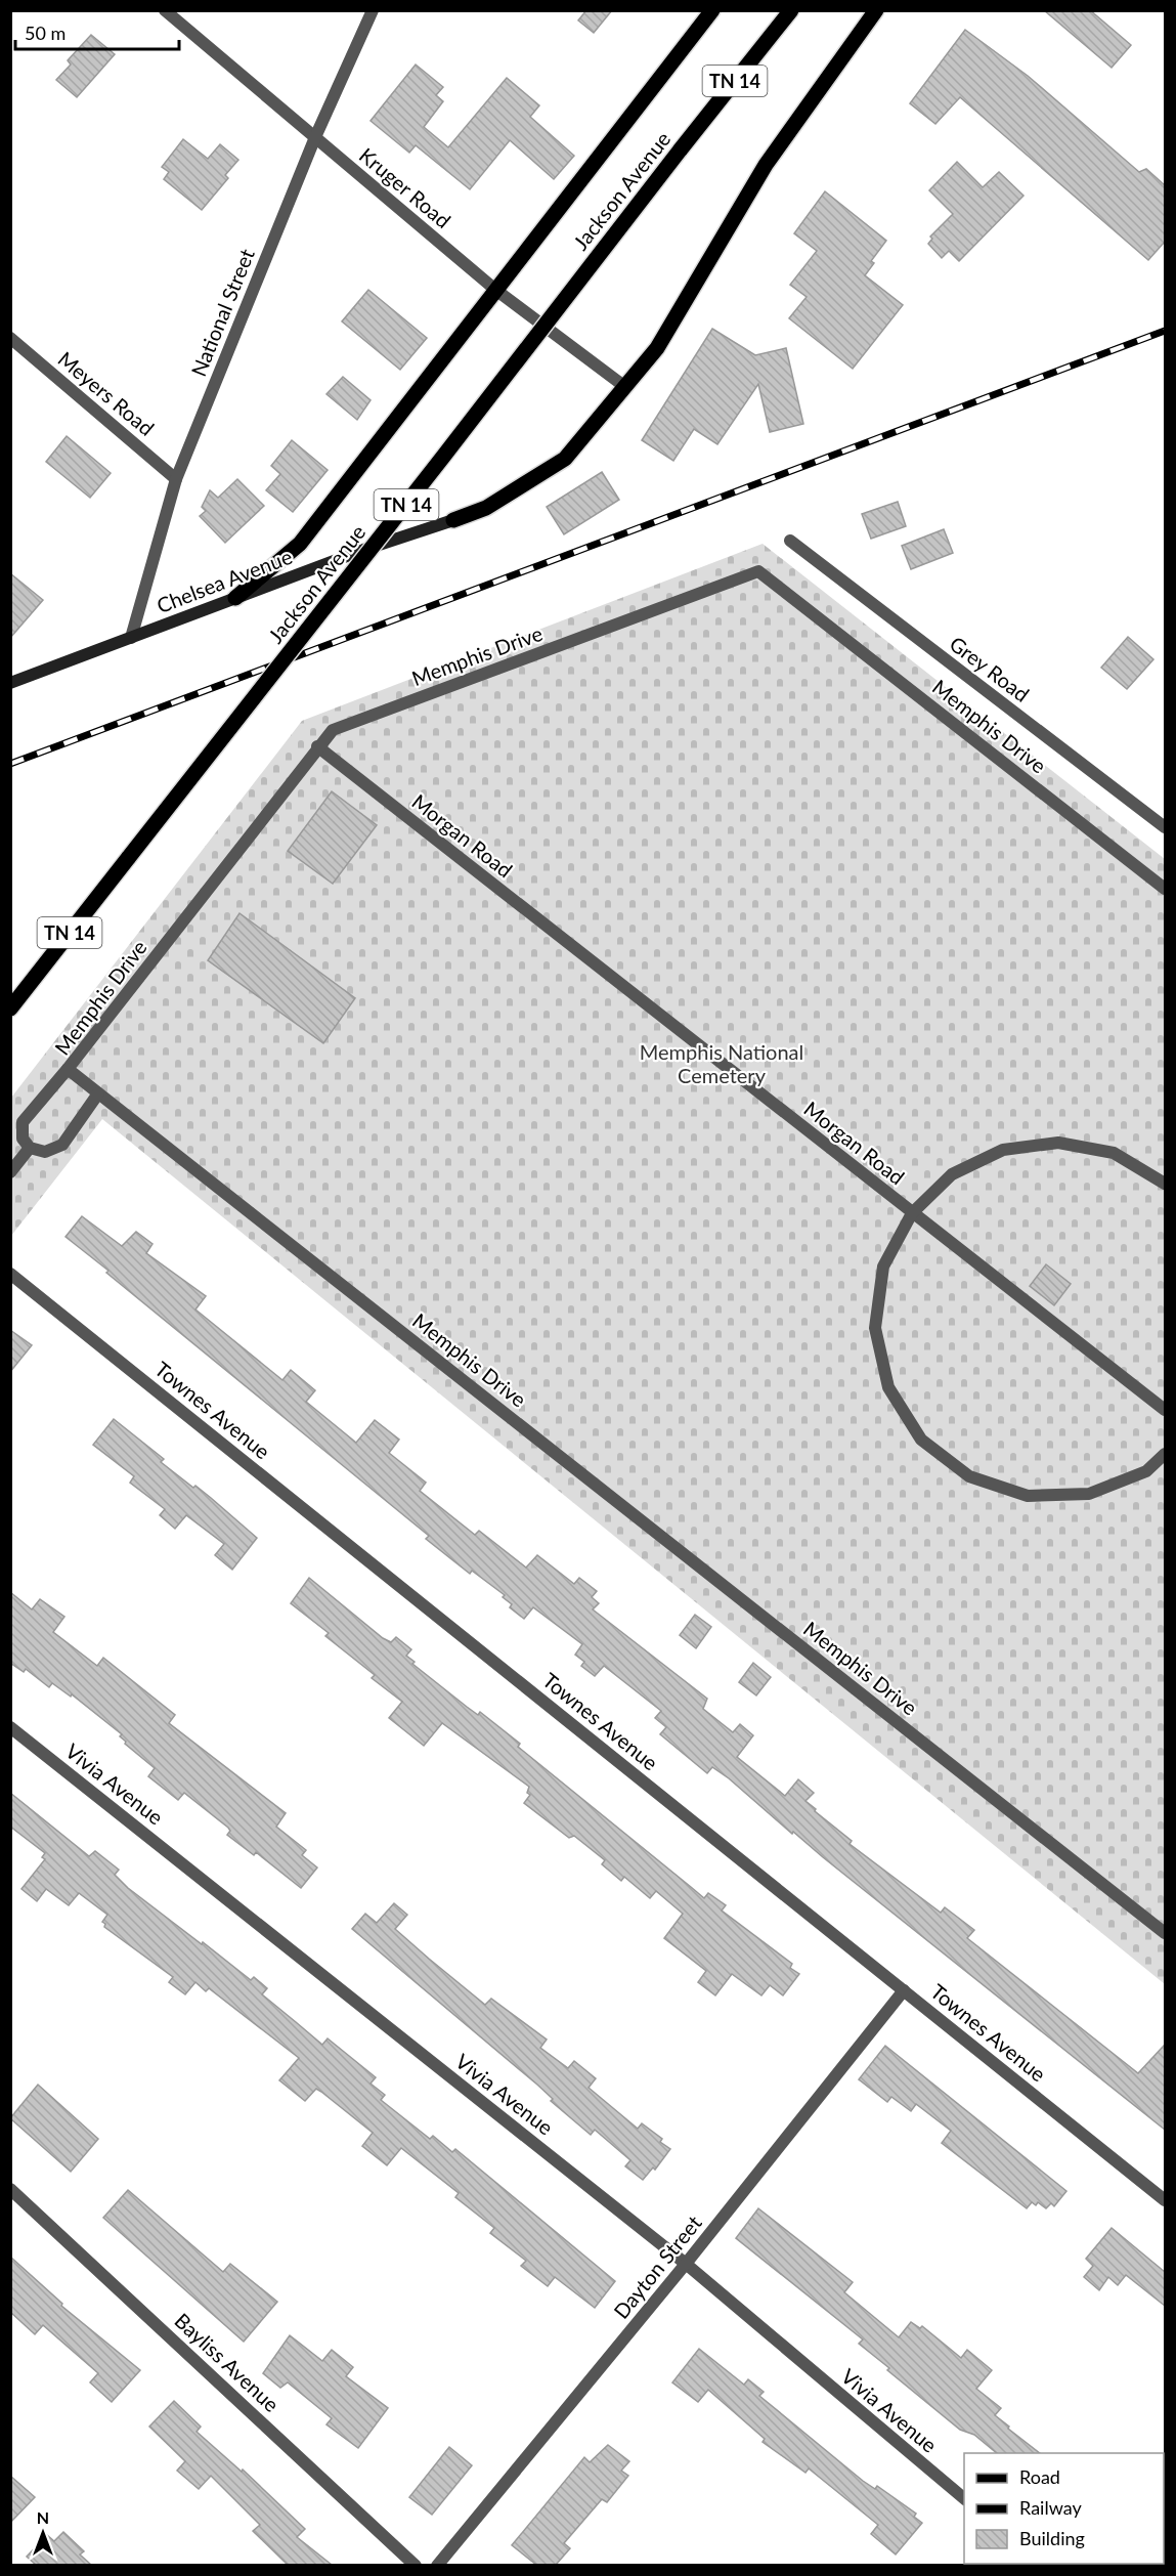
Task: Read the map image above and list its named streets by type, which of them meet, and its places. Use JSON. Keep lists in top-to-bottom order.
{
  "streets": {
    "main road": ["TN 14", "Jackson Avenue", "Chelsea Avenue"],
    "street": [
      "Kruger Road",
      "National Street",
      "Meyers Road",
      "Memphis Drive",
      "Grey Road",
      "Morgan Road",
      "Townes Avenue",
      "Vivia Avenue",
      "Dayton Street",
      "Bayliss Avenue"
    ]
  },
  "crossings": [
    ["Kruger Road", "National Street"],
    ["National Street", "Meyers Road"],
    ["National Street", "Chelsea Avenue"],
    ["Memphis Drive", "Morgan Road"],
    ["Townes Avenue", "Dayton Street"],
    ["Vivia Avenue", "Dayton Street"]
  ],
  "parks": ["Memphis National Cemetery"],
  "legend": ["Road", "Railway", "Building"],
  "scale_bar": "50 m",
  "north": "top"
}
